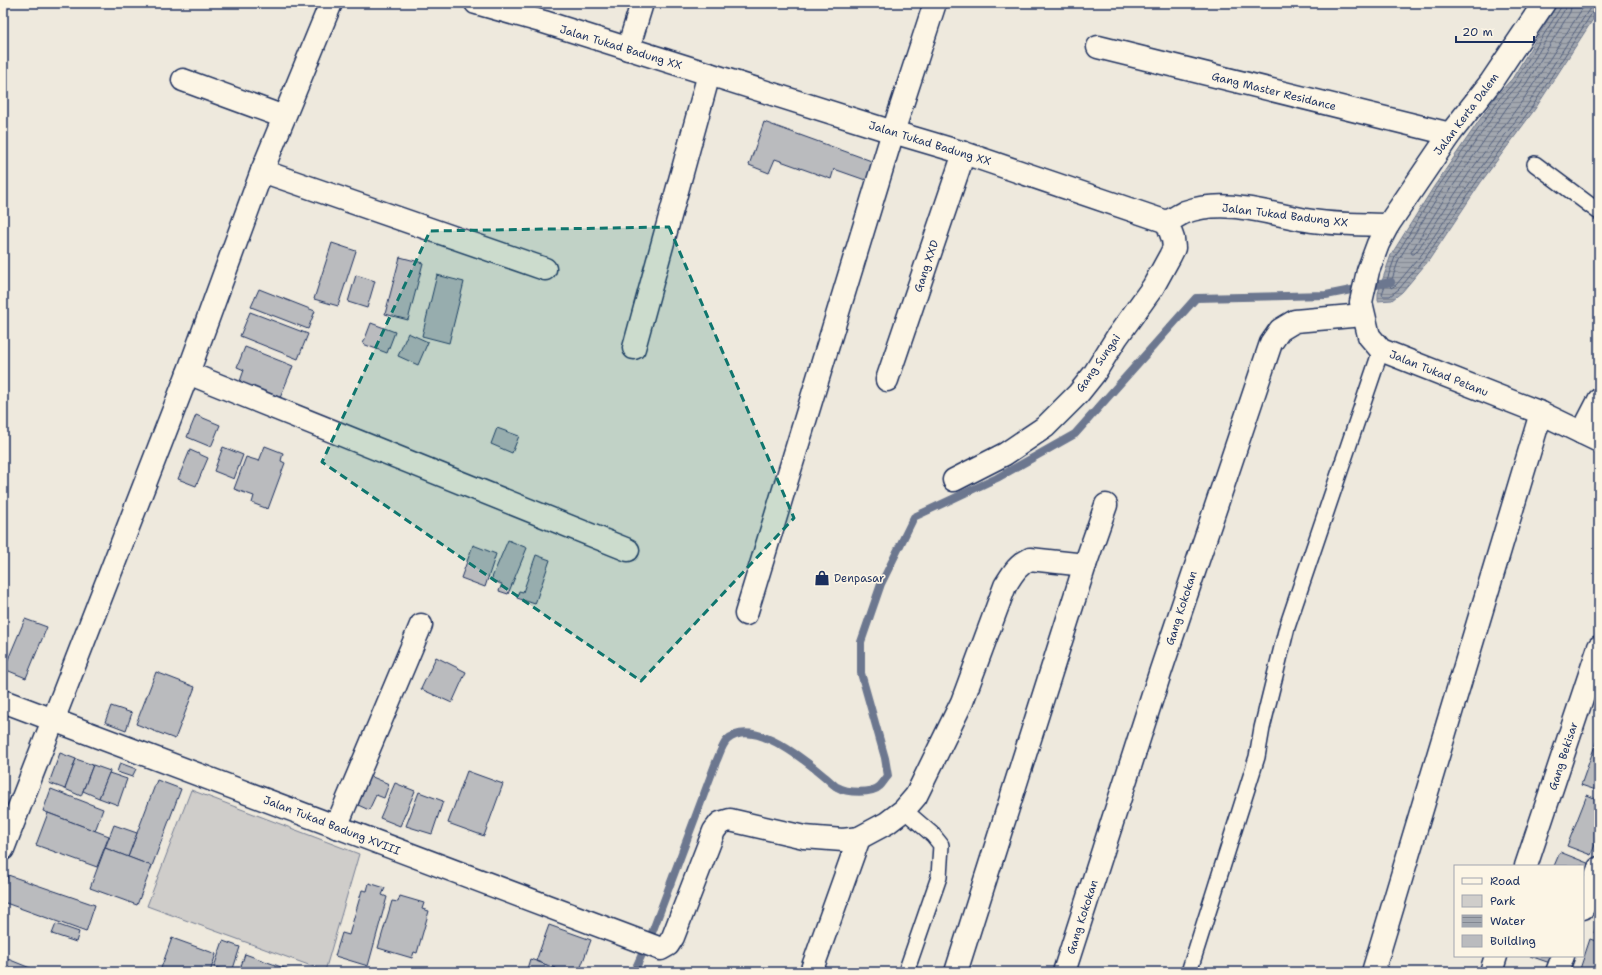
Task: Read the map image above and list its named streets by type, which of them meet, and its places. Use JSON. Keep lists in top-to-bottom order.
{
  "streets": {
    "street": [
      "Jalan Tukad Badung XX",
      "Gang Master Residance",
      "Jalan Kerta Dalem",
      "Gang XXD",
      "Gang Sungai",
      "Jalan Tukad Petanu",
      "Gang Kokokan",
      "Gang Bekisar",
      "Jalan Tukad Badung XVIII"
    ]
  },
  "crossings": [
    ["Jalan Tukad Badung XX", "Jalan Kerta Dalem"],
    ["Jalan Tukad Badung XX", "Gang XXD"],
    ["Jalan Tukad Badung XX", "Gang Sungai"],
    ["Gang Master Residance", "Jalan Kerta Dalem"],
    ["Jalan Tukad Petanu", "Gang Kokokan"]
  ],
  "places": {
    "shop": ["Denpasar"]
  },
  "legend": [
    "Road",
    "Park",
    "Water",
    "Building"
  ],
  "scale_bar": "20 m"
}
